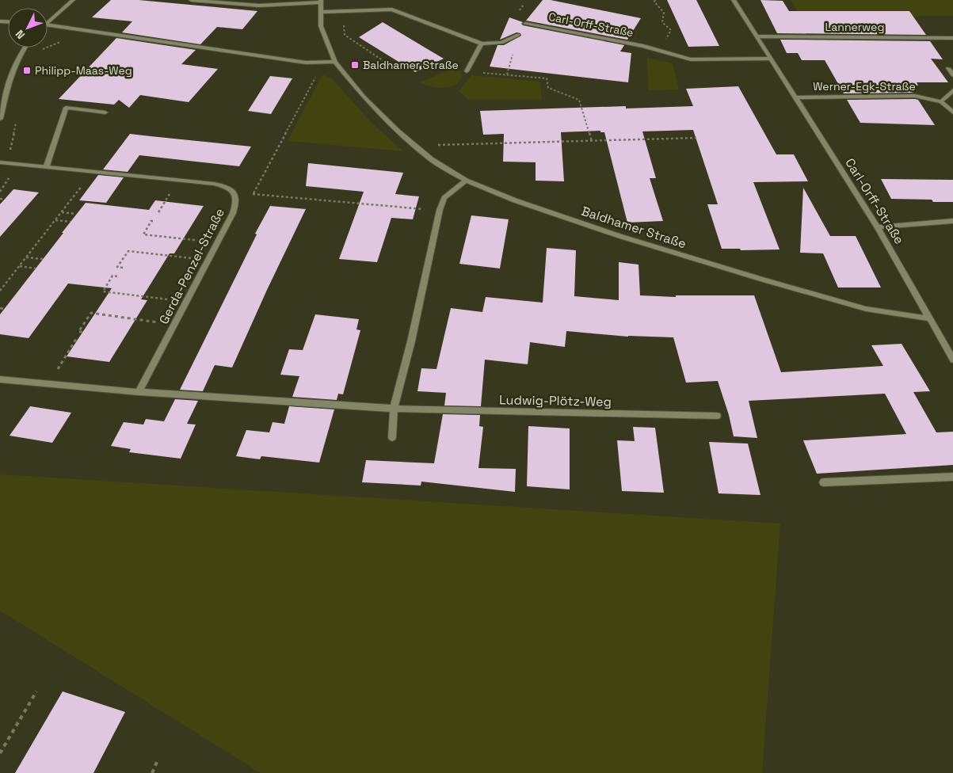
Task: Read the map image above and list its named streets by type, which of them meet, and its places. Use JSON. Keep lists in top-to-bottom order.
{
  "streets": {
    "street": [
      "Carl-Orff-Straße",
      "Lannerweg",
      "Werner-Egk-Straße",
      "Baldhamer Straße",
      "Gerda-Penzel-Straße",
      "Ludwig-Plötz-Weg"
    ]
  },
  "crossings": [
    ["Carl-Orff-Straße", "Lannerweg"],
    ["Carl-Orff-Straße", "Werner-Egk-Straße"],
    ["Carl-Orff-Straße", "Baldhamer Straße"]
  ],
  "places": {
    "transit": ["Baldhamer Straße", "Philipp-Maas-Weg"]
  },
  "north": "bottom left"
}
